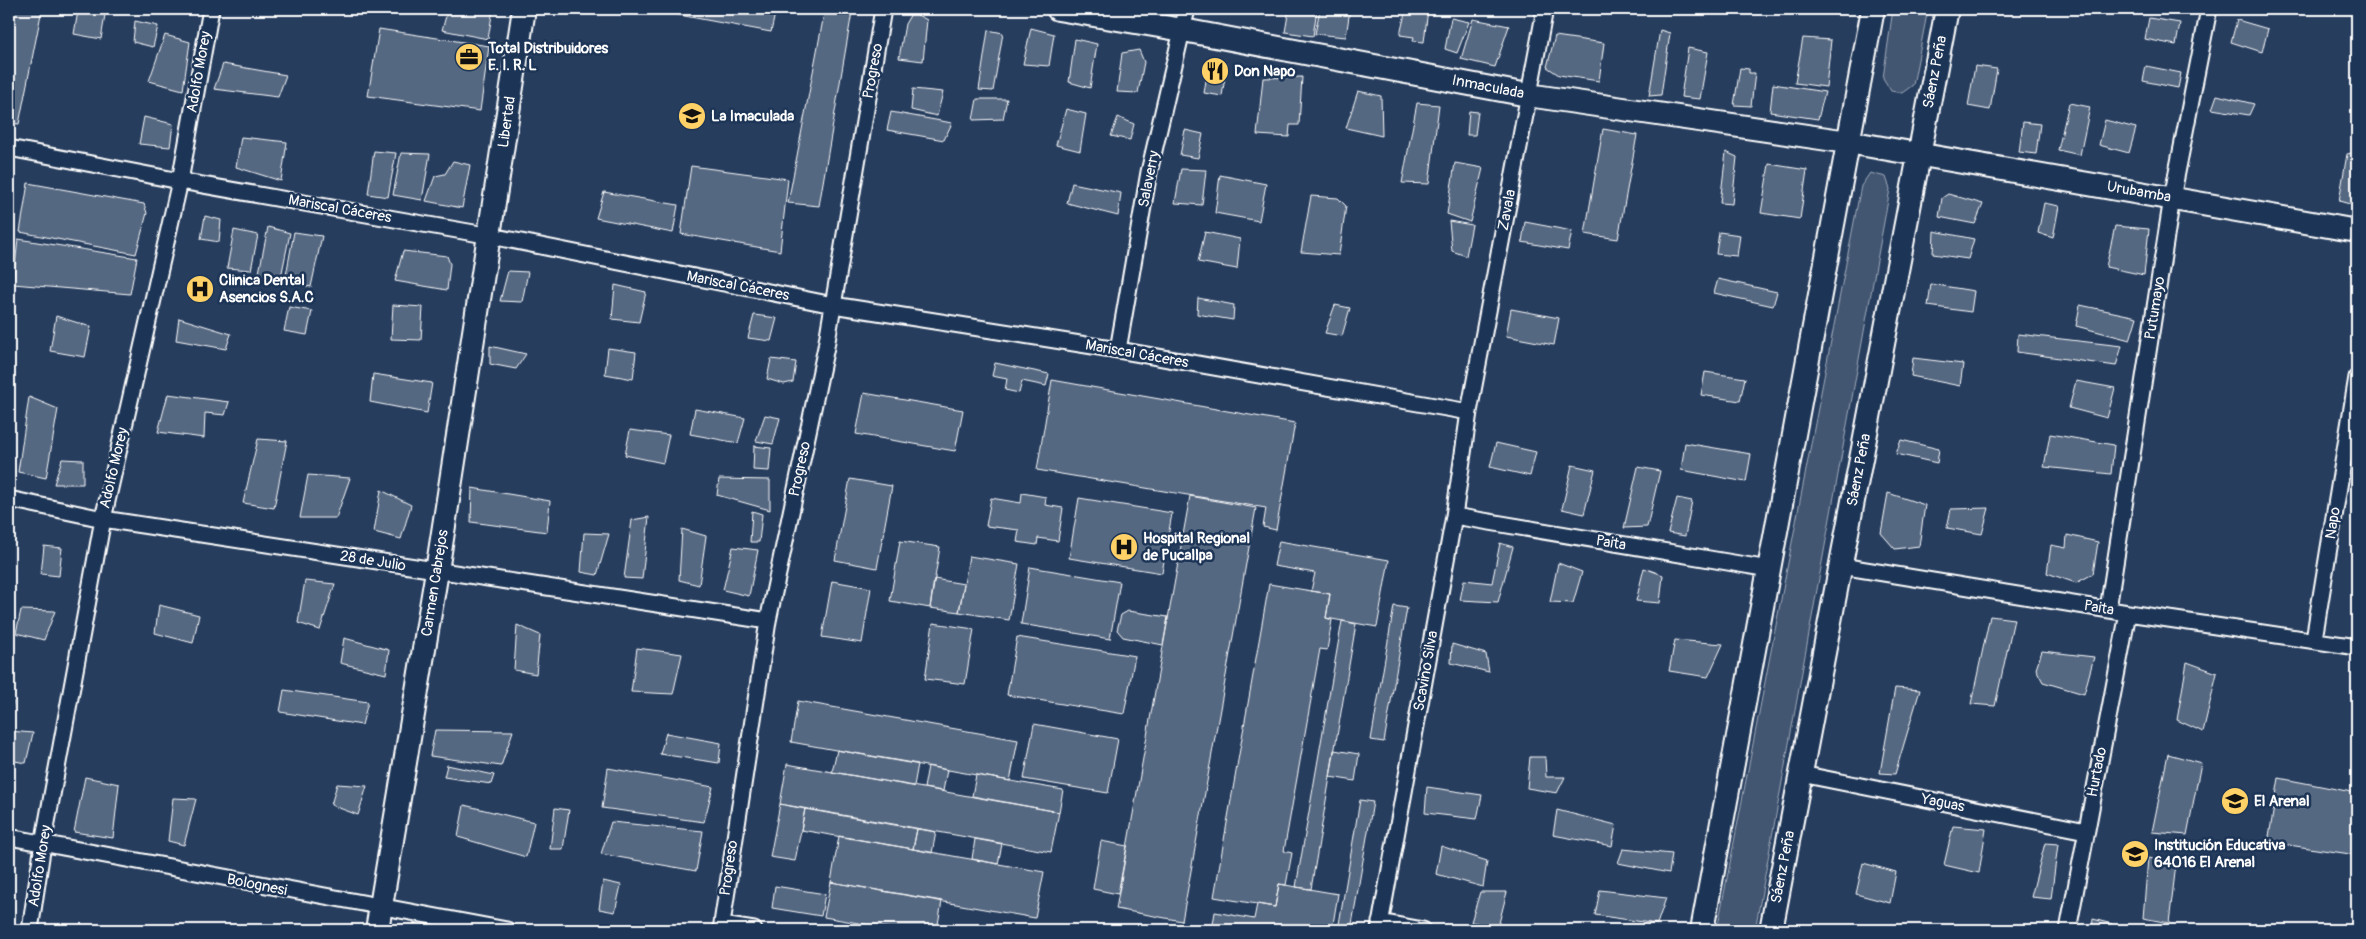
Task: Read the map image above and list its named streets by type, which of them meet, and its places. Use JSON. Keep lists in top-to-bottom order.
{
  "streets": {
    "street": [
      "Progreso",
      "Adolfo Morey",
      "Sáenz Peña",
      "Inmaculada",
      "Libertad",
      "Salaverry",
      "Urubamba",
      "Mariscal Cáceres",
      "Zavala",
      "Putumayo",
      "Napo",
      "Paita",
      "28 de Julio",
      "Carmen Cabrejos",
      "Scavino Silva",
      "Hurtado",
      "Yaguas",
      "Bolognesi"
    ]
  },
  "crossings": [
    ["Progreso", "Mariscal Cáceres"],
    ["Progreso", "28 de Julio"],
    ["Adolfo Morey", "Mariscal Cáceres"],
    ["Adolfo Morey", "28 de Julio"],
    ["Adolfo Morey", "Bolognesi"],
    ["Sáenz Peña", "Inmaculada"],
    ["Sáenz Peña", "Urubamba"],
    ["Sáenz Peña", "Paita"],
    ["Sáenz Peña", "Yaguas"],
    ["Inmaculada", "Salaverry"],
    ["Inmaculada", "Urubamba"],
    ["Inmaculada", "Zavala"],
    ["Libertad", "Mariscal Cáceres"],
    ["Libertad", "Carmen Cabrejos"],
    ["Salaverry", "Mariscal Cáceres"],
    ["Urubamba", "Putumayo"],
    ["Mariscal Cáceres", "Zavala"],
    ["Mariscal Cáceres", "Carmen Cabrejos"],
    ["Mariscal Cáceres", "Scavino Silva"],
    ["Zavala", "Scavino Silva"],
    ["Putumayo", "Paita"],
    ["Napo", "Paita"],
    ["Paita", "Scavino Silva"],
    ["Paita", "Hurtado"],
    ["28 de Julio", "Carmen Cabrejos"],
    ["Carmen Cabrejos", "Bolognesi"],
    ["Hurtado", "Yaguas"]
  ],
  "places": {
    "office": ["Total Distribuidores E. I. R. L"],
    "restaurant": ["Don Napo"],
    "school or university": ["La Imaculada", "El Arenal", "Institución Educativa 64016 El Arenal"],
    "hospital": ["Clinica Dental Asencios S.A.C", "Hospital Regional de Pucallpa"]
  }
}
